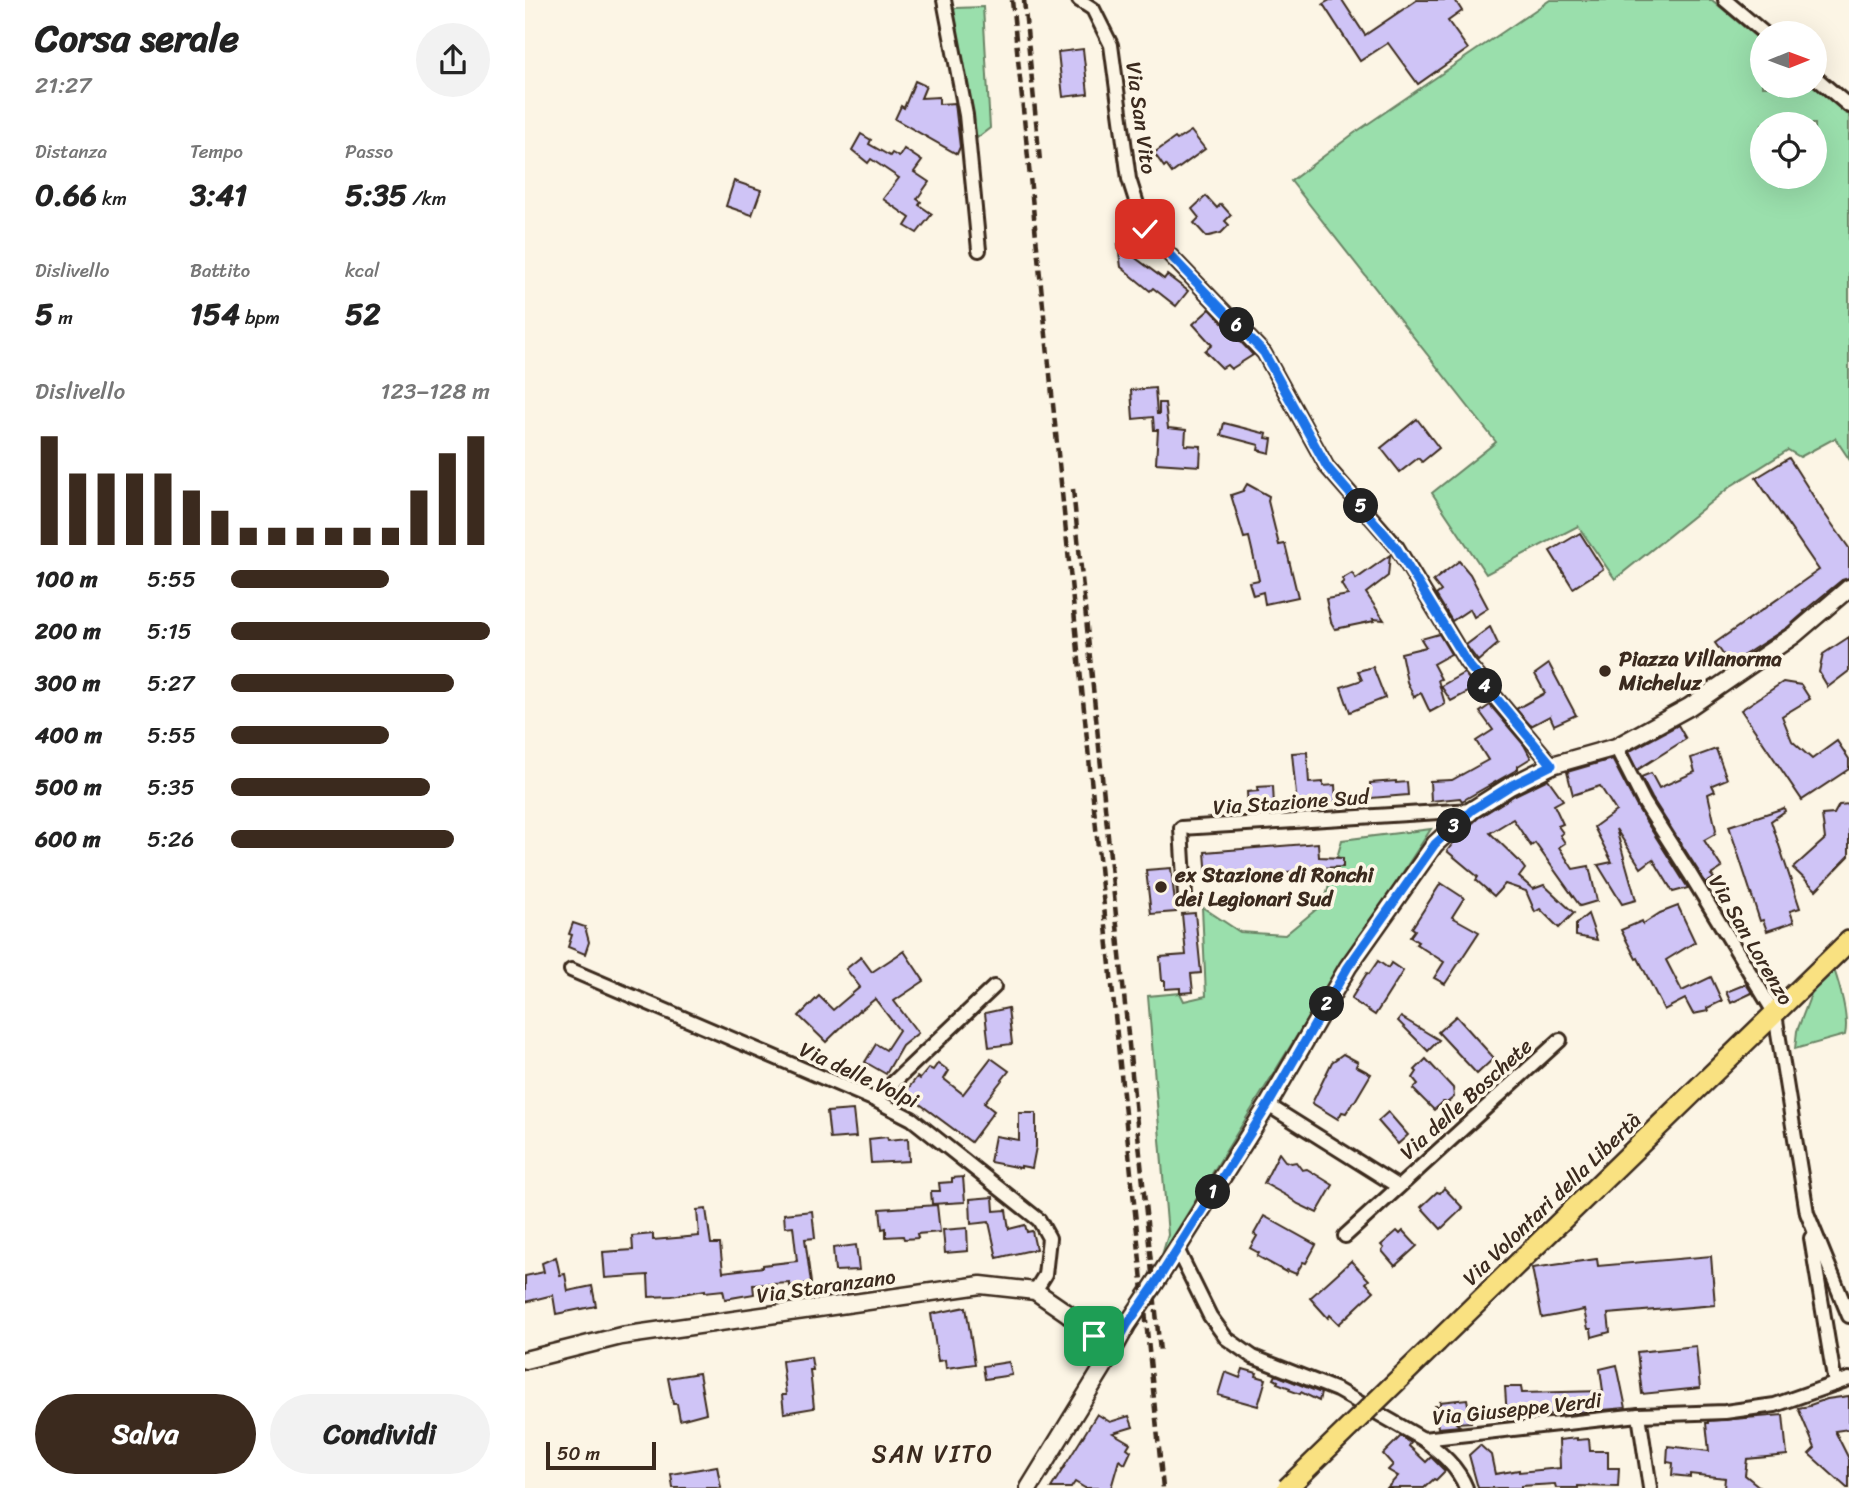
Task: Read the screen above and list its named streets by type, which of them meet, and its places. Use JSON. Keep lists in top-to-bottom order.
{
  "streets": {
    "main road": ["Via Volontari della Libertà"],
    "street": [
      "Via San Vito",
      "Via Stazione Sud",
      "Via San Lorenzo",
      "Via delle Volpi",
      "Via delle Boschete",
      "Via Staranzano",
      "Via Giuseppe Verdi"
    ]
  },
  "crossings": [
    ["Via San Lorenzo", "Via Volontari della Libertà"],
    ["Via San Lorenzo", "Via Giuseppe Verdi"],
    ["Via delle Volpi", "Via Staranzano"]
  ],
  "districts": ["SAN VITO"],
  "places": ["Piazza Villanorma Micheluz", "ex Stazione di Ronchi dei Legionari Sud"],
  "scale_bar": "50 m",
  "north": "right",
  "page": {
    "heading": ["Corsa serale", "21:27"],
    "stats": [
      ["Distanza", "0.66 km"],
      ["Tempo", "3:41"],
      ["Passo", "5:35 /km"],
      ["Dislivello", "5 m"],
      ["Battito", "154 bpm"],
      ["kcal", "52"]
    ],
    "pins": [
      "6",
      "5",
      "4",
      "3",
      "2",
      "1"
    ],
    "chart": ["Dislivello", "123–128 m"],
    "list": [
      {
        "name": "100 m",
        "note": "5:55"
      },
      {
        "name": "200 m",
        "note": "5:15"
      },
      {
        "name": "300 m",
        "note": "5:27"
      },
      {
        "name": "400 m",
        "note": "5:55"
      },
      {
        "name": "500 m",
        "note": "5:35"
      },
      {
        "name": "600 m",
        "note": "5:26"
      }
    ],
    "buttons": ["Salva", "Condividi"],
    "scale": "50 m"
  }
}
